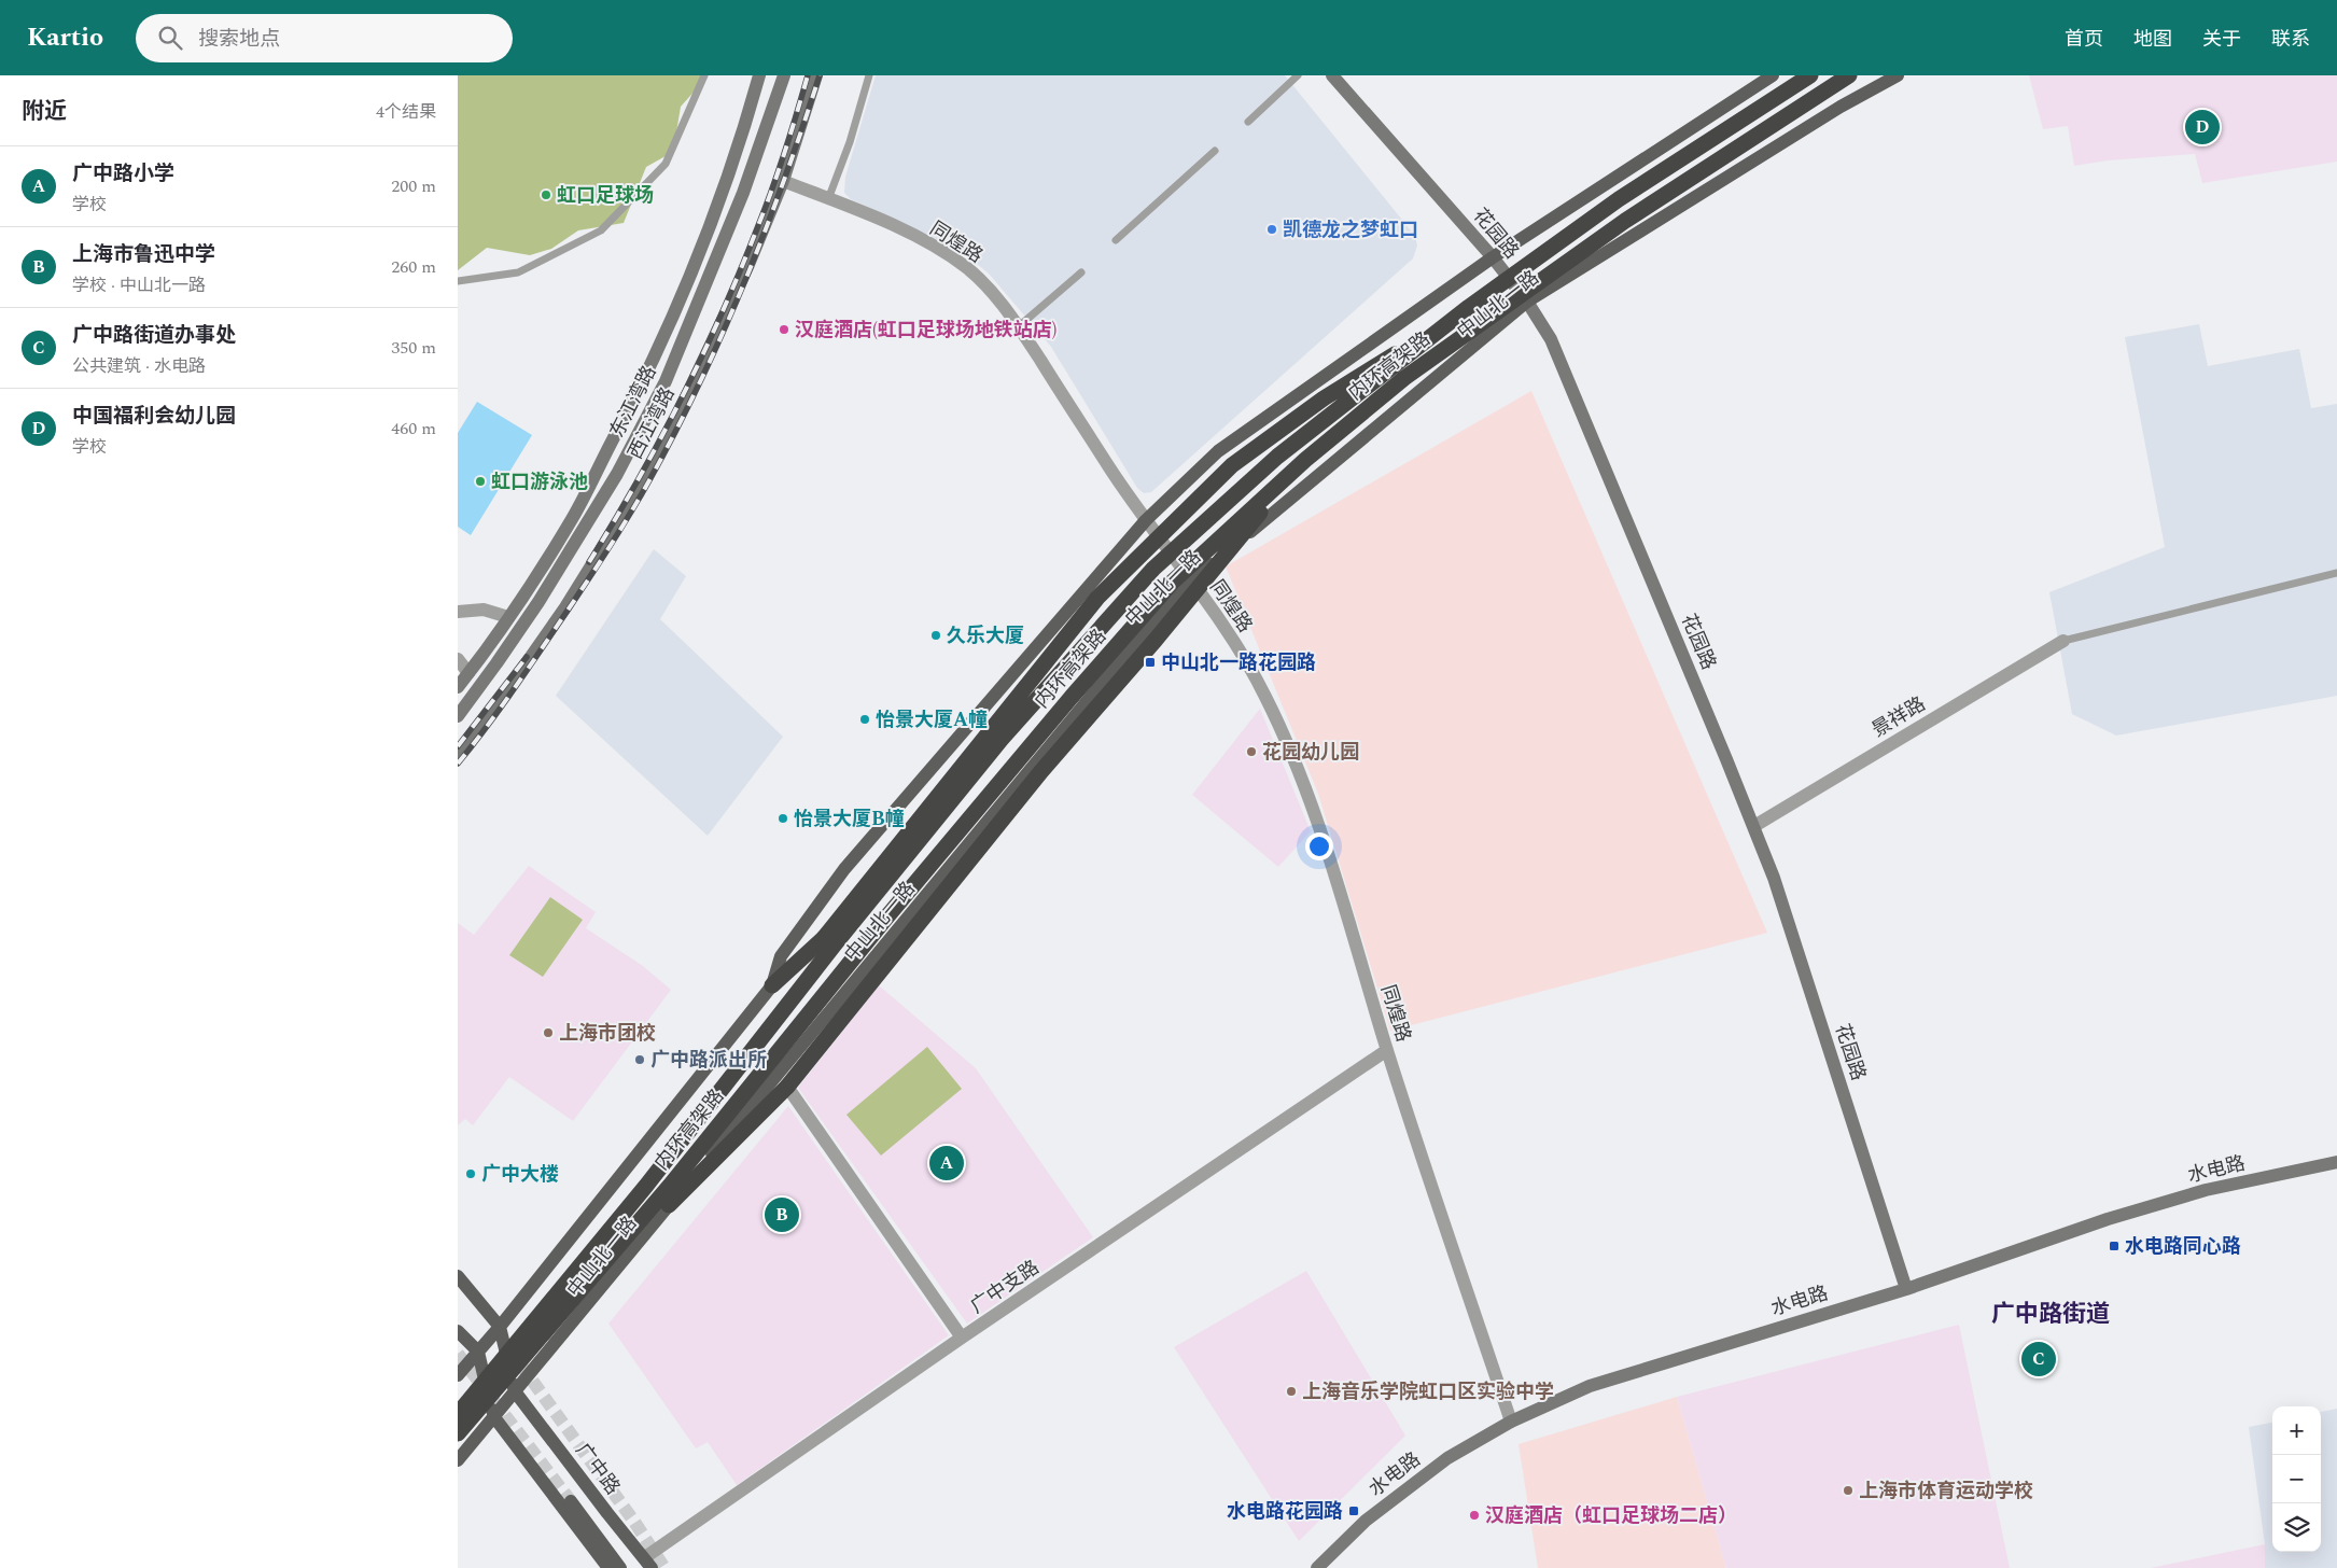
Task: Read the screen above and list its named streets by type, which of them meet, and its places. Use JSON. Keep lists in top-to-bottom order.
{
  "streets": {
    "highway": ["内环高架路"],
    "main road": [
      "花园路",
      "中山北一路",
      "东江湾路",
      "西江湾路",
      "水电路",
      "广中路"
    ],
    "street": ["同煌路", "景祥路", "广中支路"]
  },
  "crossings": [
    ["花园路", "中山北一路"],
    ["花园路", "景祥路"],
    ["花园路", "水电路"],
    ["同煌路", "中山北一路"],
    ["同煌路", "西江湾路"],
    ["同煌路", "水电路"],
    ["同煌路", "广中支路"],
    ["中山北一路", "广中路"],
    ["广中支路", "广中路"]
  ],
  "districts": ["广中路街道"],
  "places": {
    "other": [
      "虹口足球场",
      "凯德龙之梦虹口",
      "汉庭酒店(虹口足球场地铁站店)",
      "虹口游泳池",
      "久乐大厦",
      "怡景大厦A幢",
      "花园幼儿园",
      "怡景大厦B幢",
      "上海市团校",
      "广中路派出所",
      "广中大楼",
      "上海音乐学院虹口区实验中学",
      "上海市体育运动学校",
      "汉庭酒店（虹口足球场二店）"
    ],
    "transit": ["中山北一路花园路", "水电路同心路", "水电路花园路"]
  },
  "page": {
    "header": "Kartio",
    "search": "搜索地点",
    "nav": [
      "首页",
      "地图",
      "关于",
      "联系"
    ],
    "heading": ["附近", "4个结果"],
    "pins": [
      "D",
      "A",
      "B",
      "C"
    ],
    "list": [
      {
        "mark": "A",
        "name": "广中路小学",
        "note": "学校",
        "value": "200 m"
      },
      {
        "mark": "B",
        "name": "上海市鲁迅中学",
        "note": "学校 · 中山北一路",
        "value": "260 m"
      },
      {
        "mark": "C",
        "name": "广中路街道办事处",
        "note": "公共建筑 · 水电路",
        "value": "350 m"
      },
      {
        "mark": "D",
        "name": "中国福利会幼儿园",
        "note": "学校",
        "value": "460 m"
      }
    ],
    "map_buttons": ["+", "−"]
  }
}
